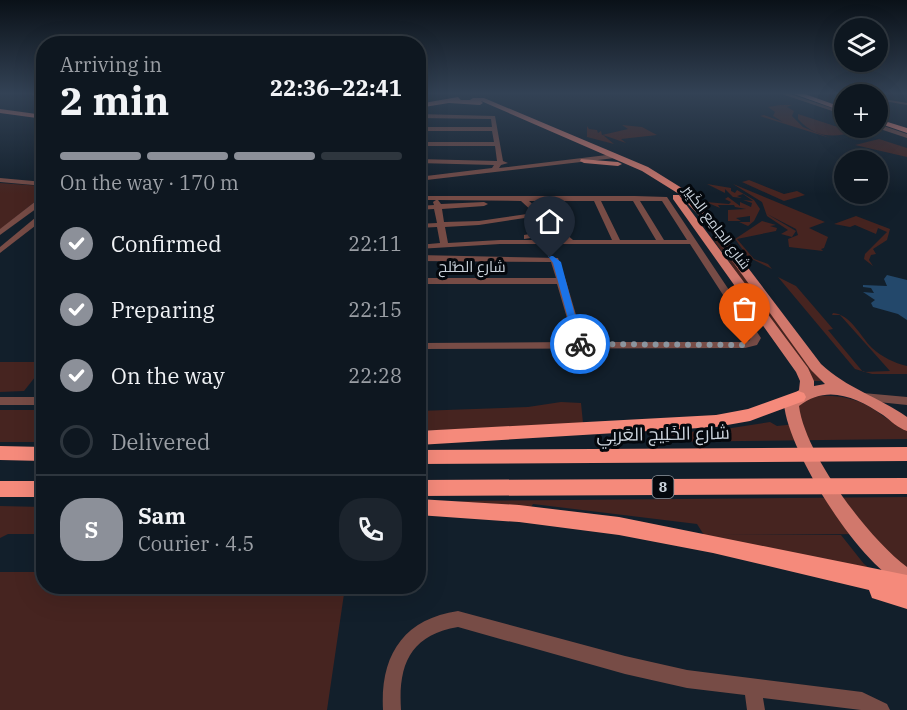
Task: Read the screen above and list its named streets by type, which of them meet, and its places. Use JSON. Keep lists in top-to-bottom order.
{
  "streets": {
    "highway": ["شارع الخَلِيج العَربِي", "8"],
    "main road": ["شارع الجامِع الكَبِير"],
    "street": ["شارع الصُّلح"]
  },
  "page": {
    "map_buttons": ["+", "−"],
    "heading": ["2 min", "Arriving in", "22:36–22:41"],
    "panel": ["Sam", "Courier · 4.5"],
    "bar": "On the way · 170 m",
    "list": [
      ["Confirmed", "22:11"],
      ["Preparing", "22:15"],
      ["On the way", "22:28"],
      "Delivered"
    ],
    "round": "S"
  }
}
